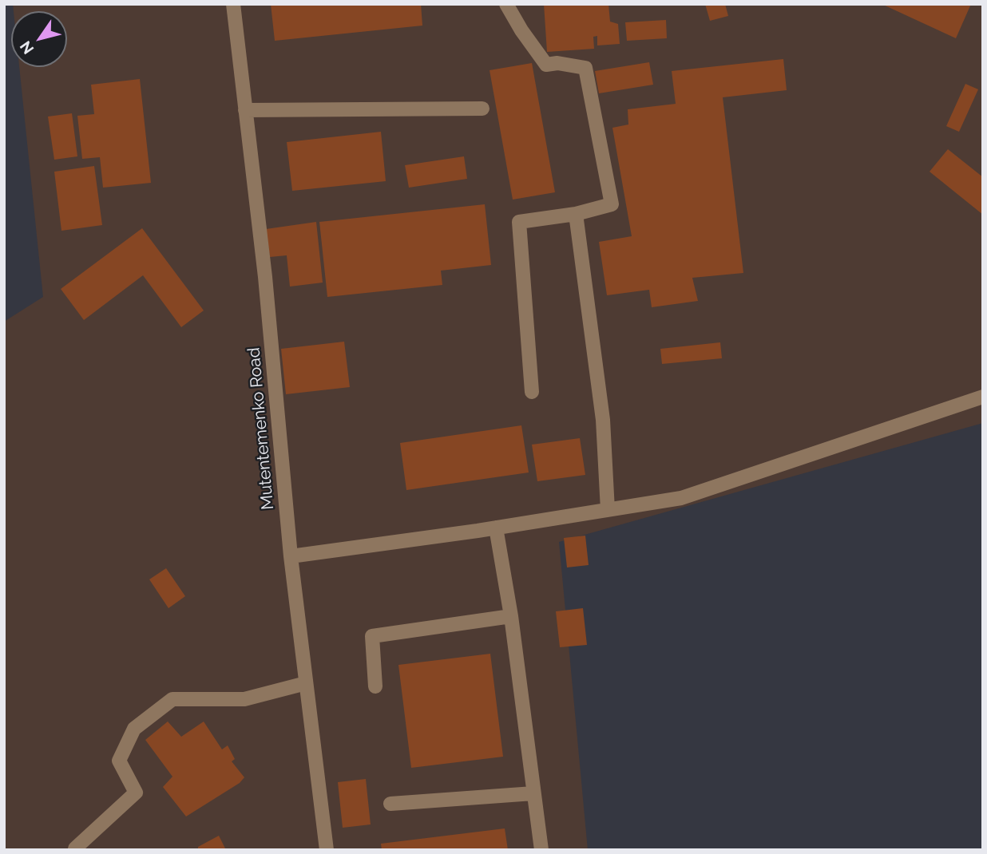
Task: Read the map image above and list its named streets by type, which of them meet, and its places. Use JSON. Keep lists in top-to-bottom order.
{
  "streets": {
    "street": ["Mutentemenko Road"]
  },
  "north": "bottom left"
}
